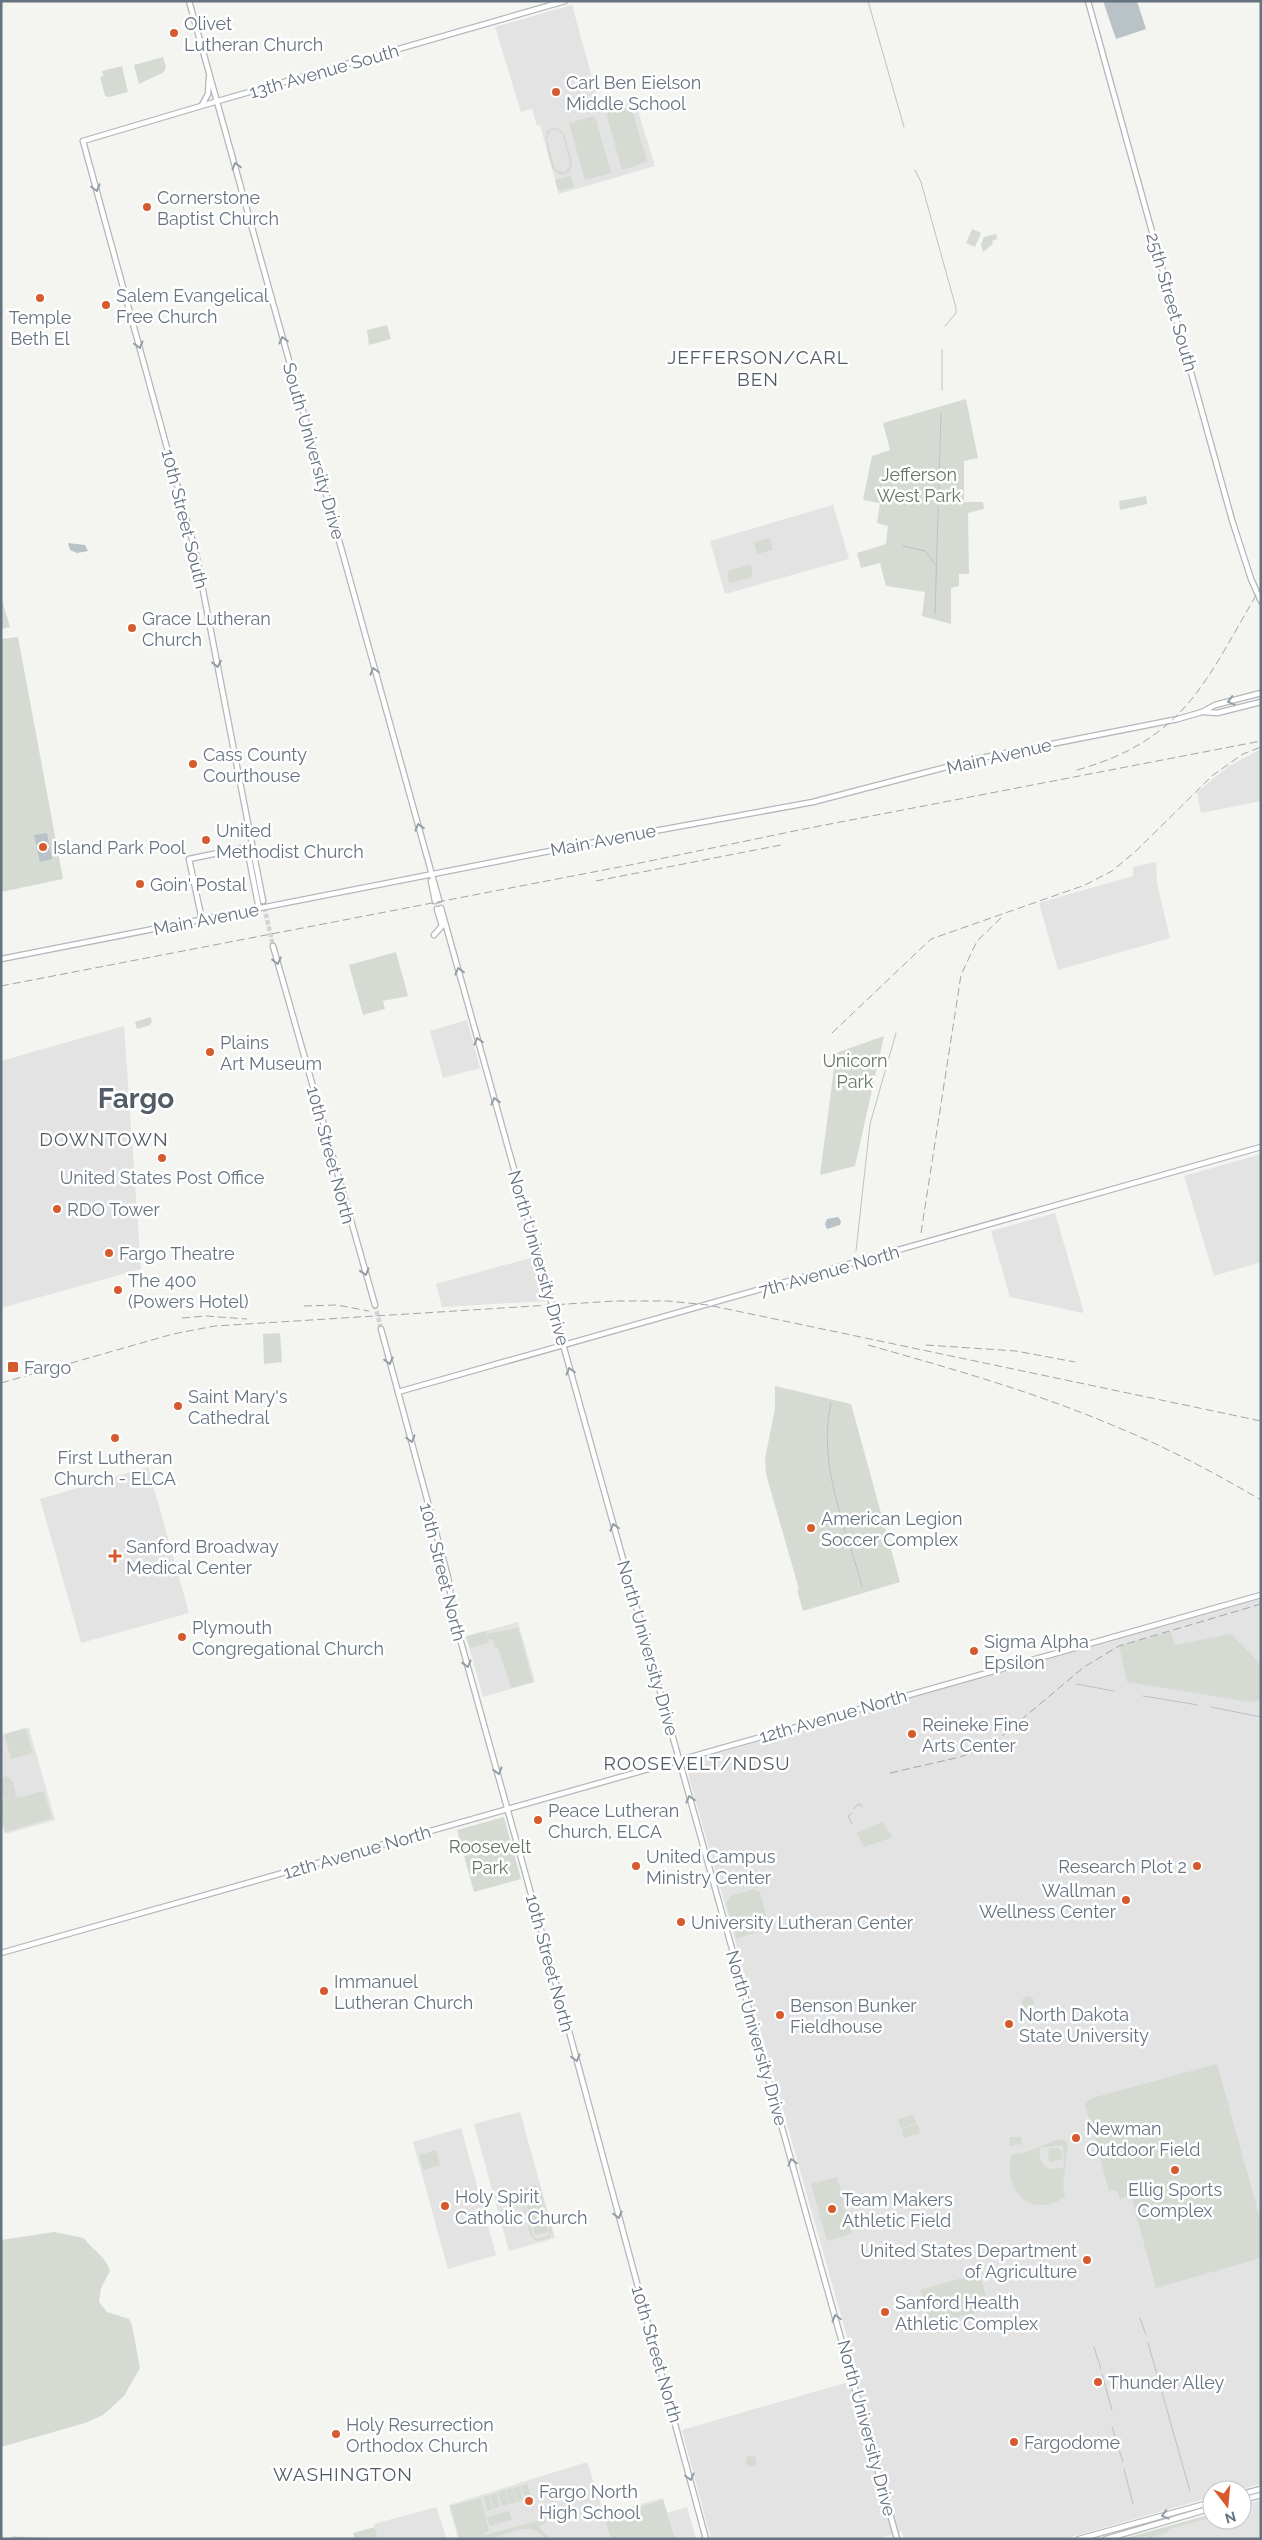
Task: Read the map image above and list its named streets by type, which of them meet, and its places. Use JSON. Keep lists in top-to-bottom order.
{
  "streets": {
    "main road": [
      "13th Avenue South",
      "25th Street South",
      "South University Drive",
      "10th Street South",
      "Main Avenue",
      "10th Street North",
      "North University Drive",
      "7th Avenue North",
      "12th Avenue North"
    ]
  },
  "crossings": [
    ["13th Avenue South", "South University Drive"],
    ["13th Avenue South", "10th Street South"],
    ["South University Drive", "Main Avenue"],
    ["10th Street North", "7th Avenue North"],
    ["10th Street North", "12th Avenue North"],
    ["North University Drive", "7th Avenue North"],
    ["North University Drive", "12th Avenue North"]
  ],
  "one_way": [
    "South University Drive",
    "10th Street South",
    "10th Street North",
    "North University Drive"
  ],
  "districts": [
    "JEFFERSON/CARL BEN",
    "Fargo",
    "DOWNTOWN",
    "ROOSEVELT/NDSU",
    "WASHINGTON"
  ],
  "parks": ["Jefferson West Park", "Unicorn Park", "Roosevelt Park"],
  "places": {
    "other": [
      "Olivet Lutheran Church",
      "Carl Ben Eielson Middle School",
      "Cornerstone Baptist Church",
      "Temple Beth El",
      "Salem Evangelical Free Church",
      "Grace Lutheran Church",
      "Cass County Courthouse",
      "United Methodist Church",
      "Island Park Pool",
      "Goin' Postal",
      "Plains Art Museum",
      "United States Post Office",
      "RDO Tower",
      "Fargo Theatre",
      "The 400 (Powers Hotel)",
      "Saint Mary's Cathedral",
      "First Lutheran Church - ELCA",
      "American Legion Soccer Complex",
      "Plymouth Congregational Church",
      "Sigma Alpha Epsilon",
      "Reineke Fine Arts Center",
      "Peace Lutheran Church, ELCA",
      "United Campus Ministry Center",
      "Research Plot 2",
      "Wallman Wellness Center",
      "University Lutheran Center",
      "Immanuel Lutheran Church",
      "Benson Bunker Fieldhouse",
      "North Dakota State University",
      "Newman Outdoor Field",
      "Ellig Sports Complex",
      "Holy Spirit Catholic Church",
      "Team Makers Athletic Field",
      "United States Department of Agriculture",
      "Sanford Health Athletic Complex",
      "Thunder Alley",
      "Holy Resurrection Orthodox Church",
      "Fargodome",
      "Fargo North High School"
    ],
    "transit": ["Fargo"],
    "health": ["Sanford Broadway Medical Center"]
  },
  "north": "bottom"
}
